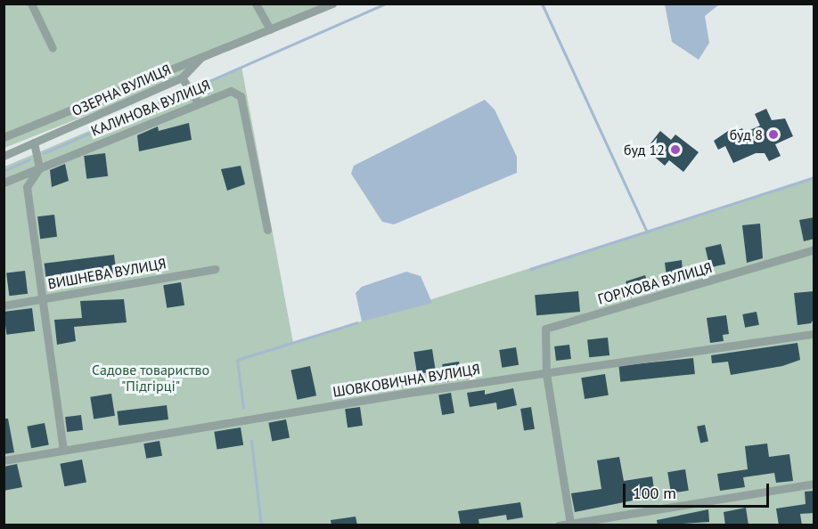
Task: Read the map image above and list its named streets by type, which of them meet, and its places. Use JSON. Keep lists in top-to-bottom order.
{
  "streets": {
    "street": [
      "ОЗЕРНА ВУЛИЦЯ",
      "КАЛИНОВА ВУЛИЦЯ",
      "ВИШНЕВА ВУЛИЦЯ",
      "ГОРІХОВА ВУЛИЦЯ",
      "ШОВКОВИЧНА ВУЛИЦЯ"
    ]
  },
  "crossings": [
    ["ГОРІХОВА ВУЛИЦЯ", "ШОВКОВИЧНА ВУЛИЦЯ"]
  ],
  "parks": ["Садове товариство \"Підгірці\""],
  "places": ["буд 8", "буд 12"],
  "scale_bar": "100 m"
}
